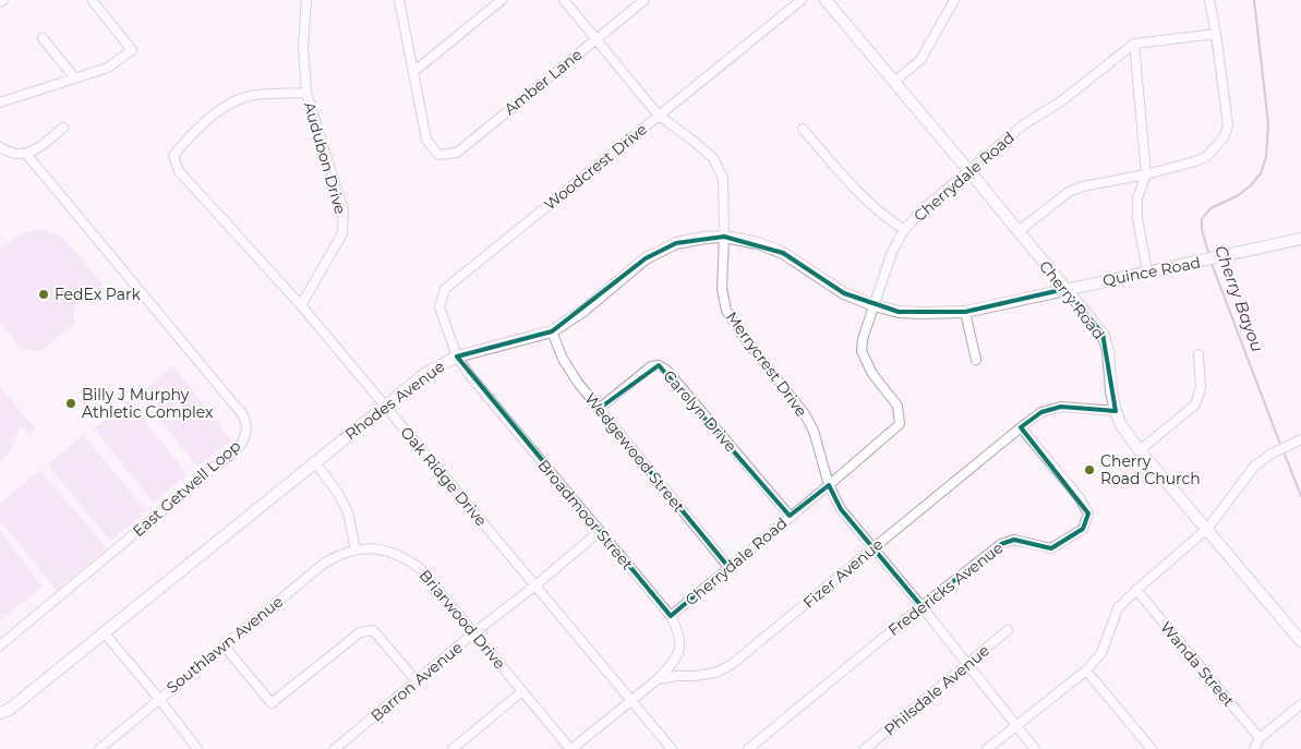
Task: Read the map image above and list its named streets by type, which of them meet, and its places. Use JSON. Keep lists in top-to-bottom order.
{
  "streets": {
    "main road": ["Quince Road", "Cherry Road", "Rhodes Avenue"],
    "street": [
      "Amber Lane",
      "Audubon Drive",
      "Woodcrest Drive",
      "Cherrydale Road",
      "Merrycrest Drive",
      "Carolyn Drive",
      "Wedgewood Street",
      "Oak Ridge Drive",
      "East Getwell Loop",
      "Broadmoor Street",
      "Fizer Avenue",
      "Fredericks Avenue",
      "Briarwood Drive",
      "Southlawn Avenue",
      "Wanda Street",
      "Barron Avenue",
      "Philsdale Avenue"
    ]
  },
  "crossings": [
    ["Amber Lane", "Merrycrest Drive"],
    ["Audubon Drive", "Oak Ridge Drive"],
    ["Woodcrest Drive", "Merrycrest Drive"],
    ["Woodcrest Drive", "Rhodes Avenue"],
    ["Woodcrest Drive", "Broadmoor Street"],
    ["Cherrydale Road", "Cherry Road"],
    ["Cherrydale Road", "Merrycrest Drive"],
    ["Cherrydale Road", "Rhodes Avenue"],
    ["Cherrydale Road", "Carolyn Drive"],
    ["Cherrydale Road", "Wedgewood Street"],
    ["Cherrydale Road", "Broadmoor Street"],
    ["Quince Road", "Cherry Road"],
    ["Quince Road", "Rhodes Avenue"],
    ["Cherry Road", "Rhodes Avenue"],
    ["Cherry Road", "Fizer Avenue"],
    ["Merrycrest Drive", "Rhodes Avenue"],
    ["Merrycrest Drive", "Fizer Avenue"],
    ["Merrycrest Drive", "Fredericks Avenue"],
    ["Merrycrest Drive", "Philsdale Avenue"],
    ["Rhodes Avenue", "Wedgewood Street"],
    ["Rhodes Avenue", "Oak Ridge Drive"],
    ["Rhodes Avenue", "Broadmoor Street"],
    ["Carolyn Drive", "Wedgewood Street"],
    ["Oak Ridge Drive", "Fizer Avenue"],
    ["Oak Ridge Drive", "Barron Avenue"],
    ["Broadmoor Street", "Fizer Avenue"],
    ["Broadmoor Street", "Barron Avenue"],
    ["Fizer Avenue", "Fredericks Avenue"],
    ["Fizer Avenue", "Briarwood Drive"],
    ["Briarwood Drive", "Southlawn Avenue"],
    ["Briarwood Drive", "Barron Avenue"]
  ],
  "water": ["Cherry Bayou"],
  "places": ["FedEx Park", "Billy J Murphy Athletic Complex", "Cherry Road Church"]
}
